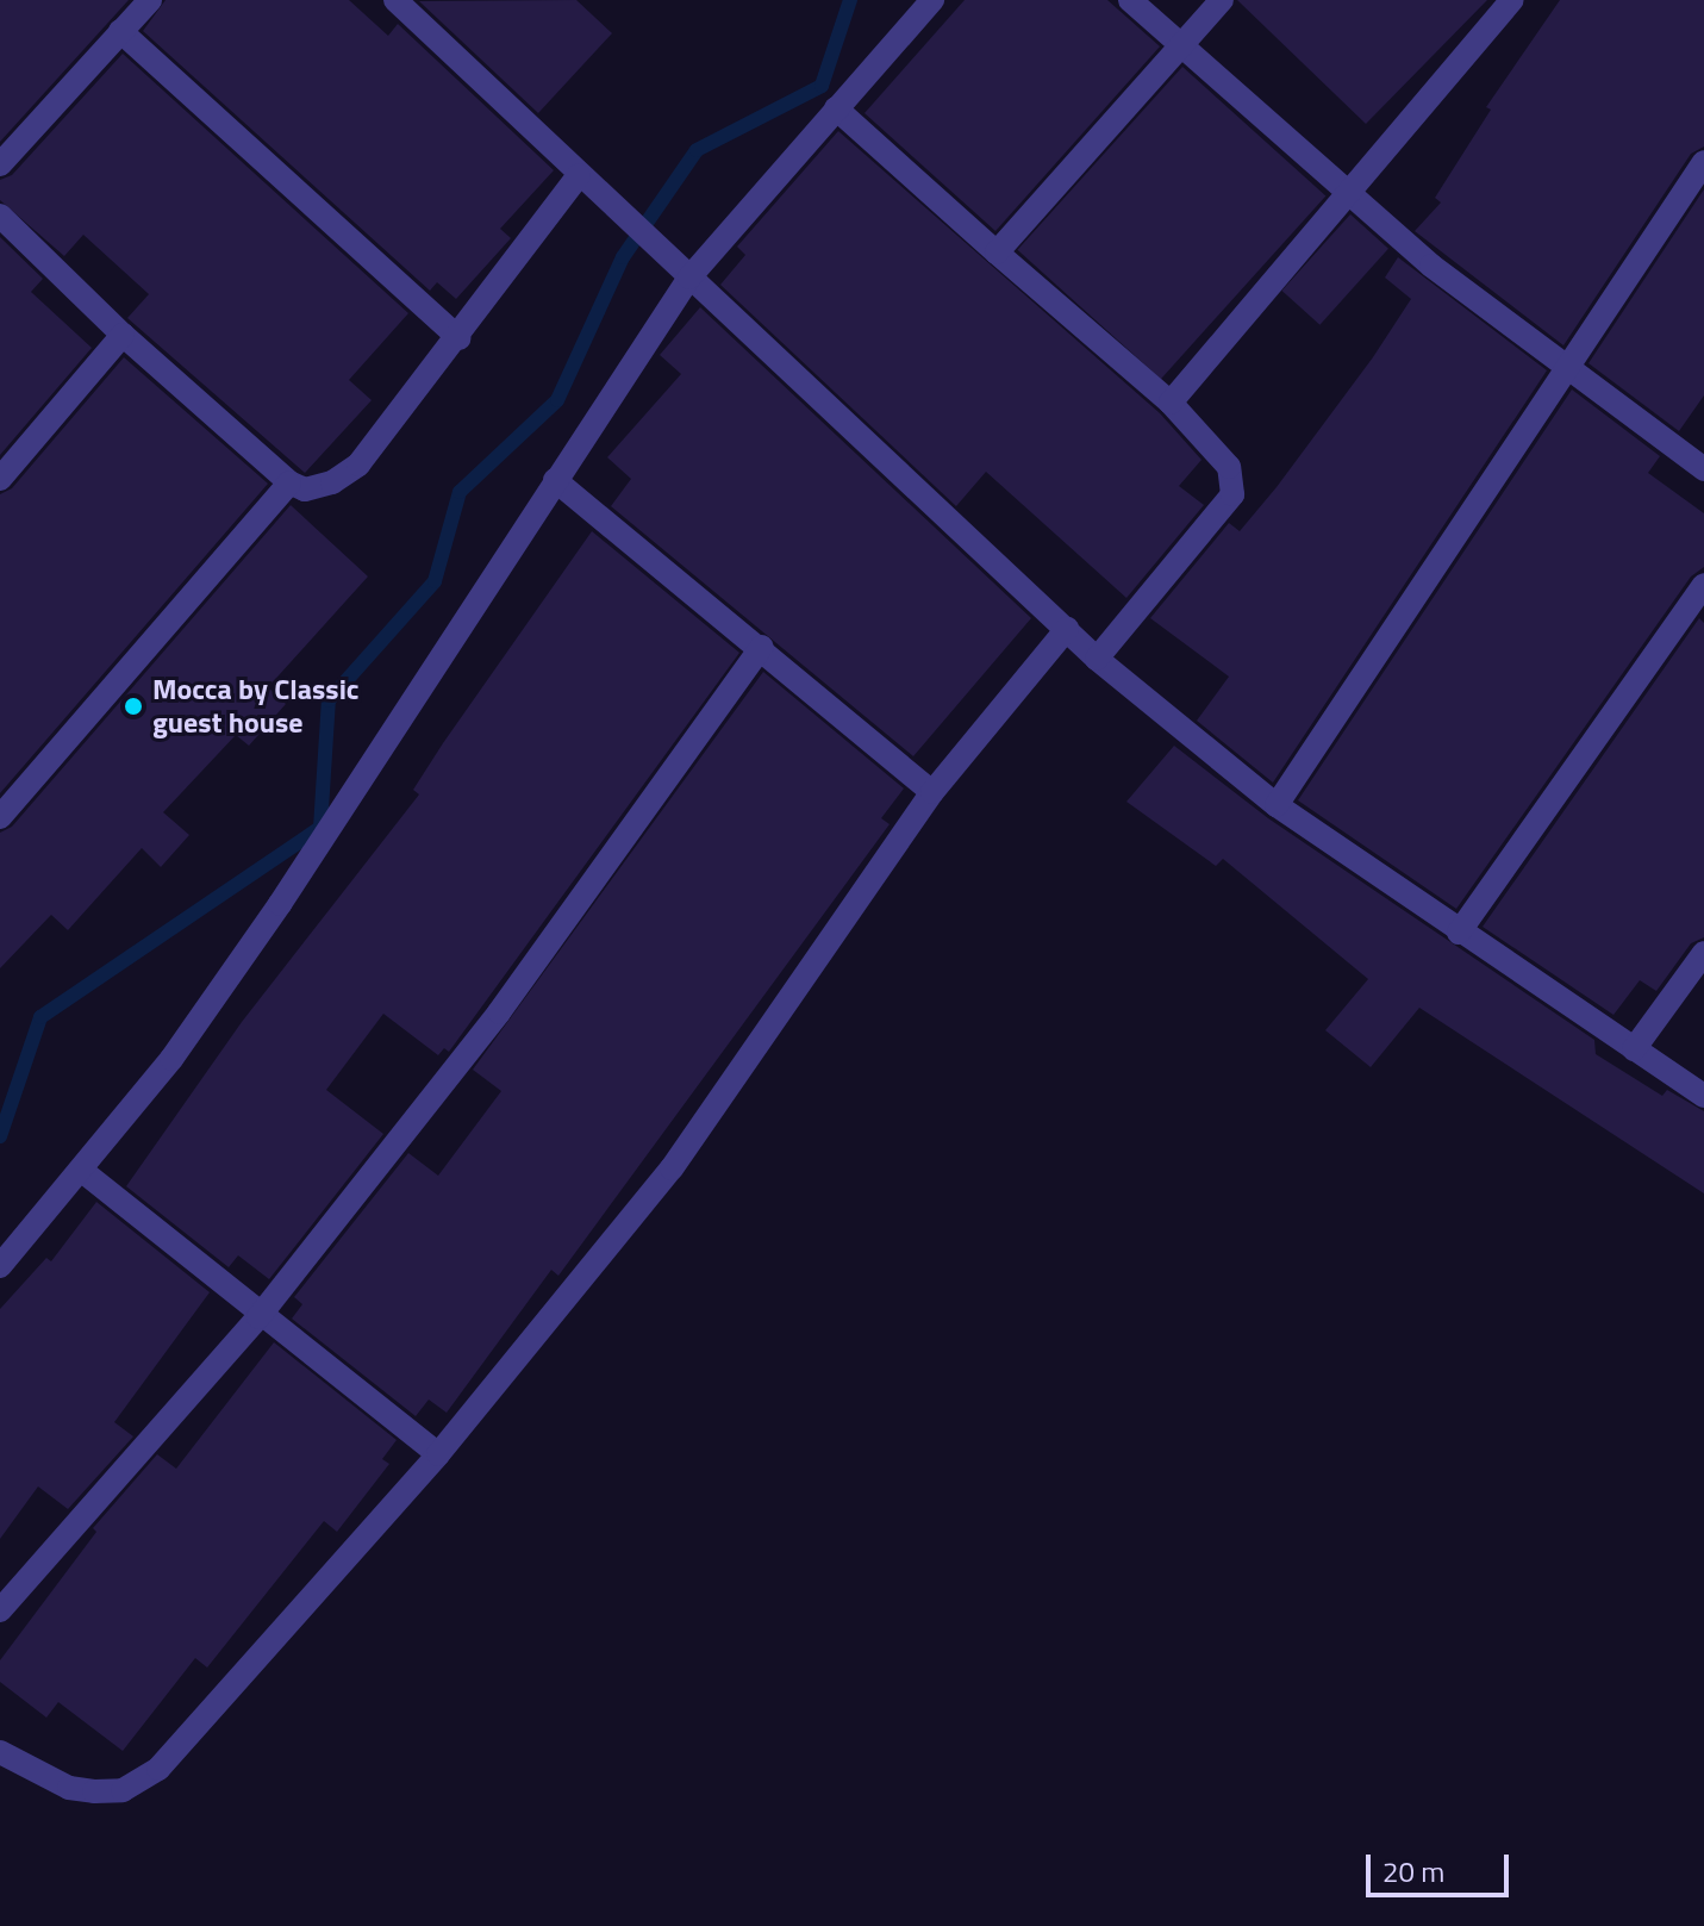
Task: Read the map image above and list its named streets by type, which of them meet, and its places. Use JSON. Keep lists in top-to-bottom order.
{
  "places": ["Mocca by Classic guest house"],
  "scale_bar": "20 m"
}
